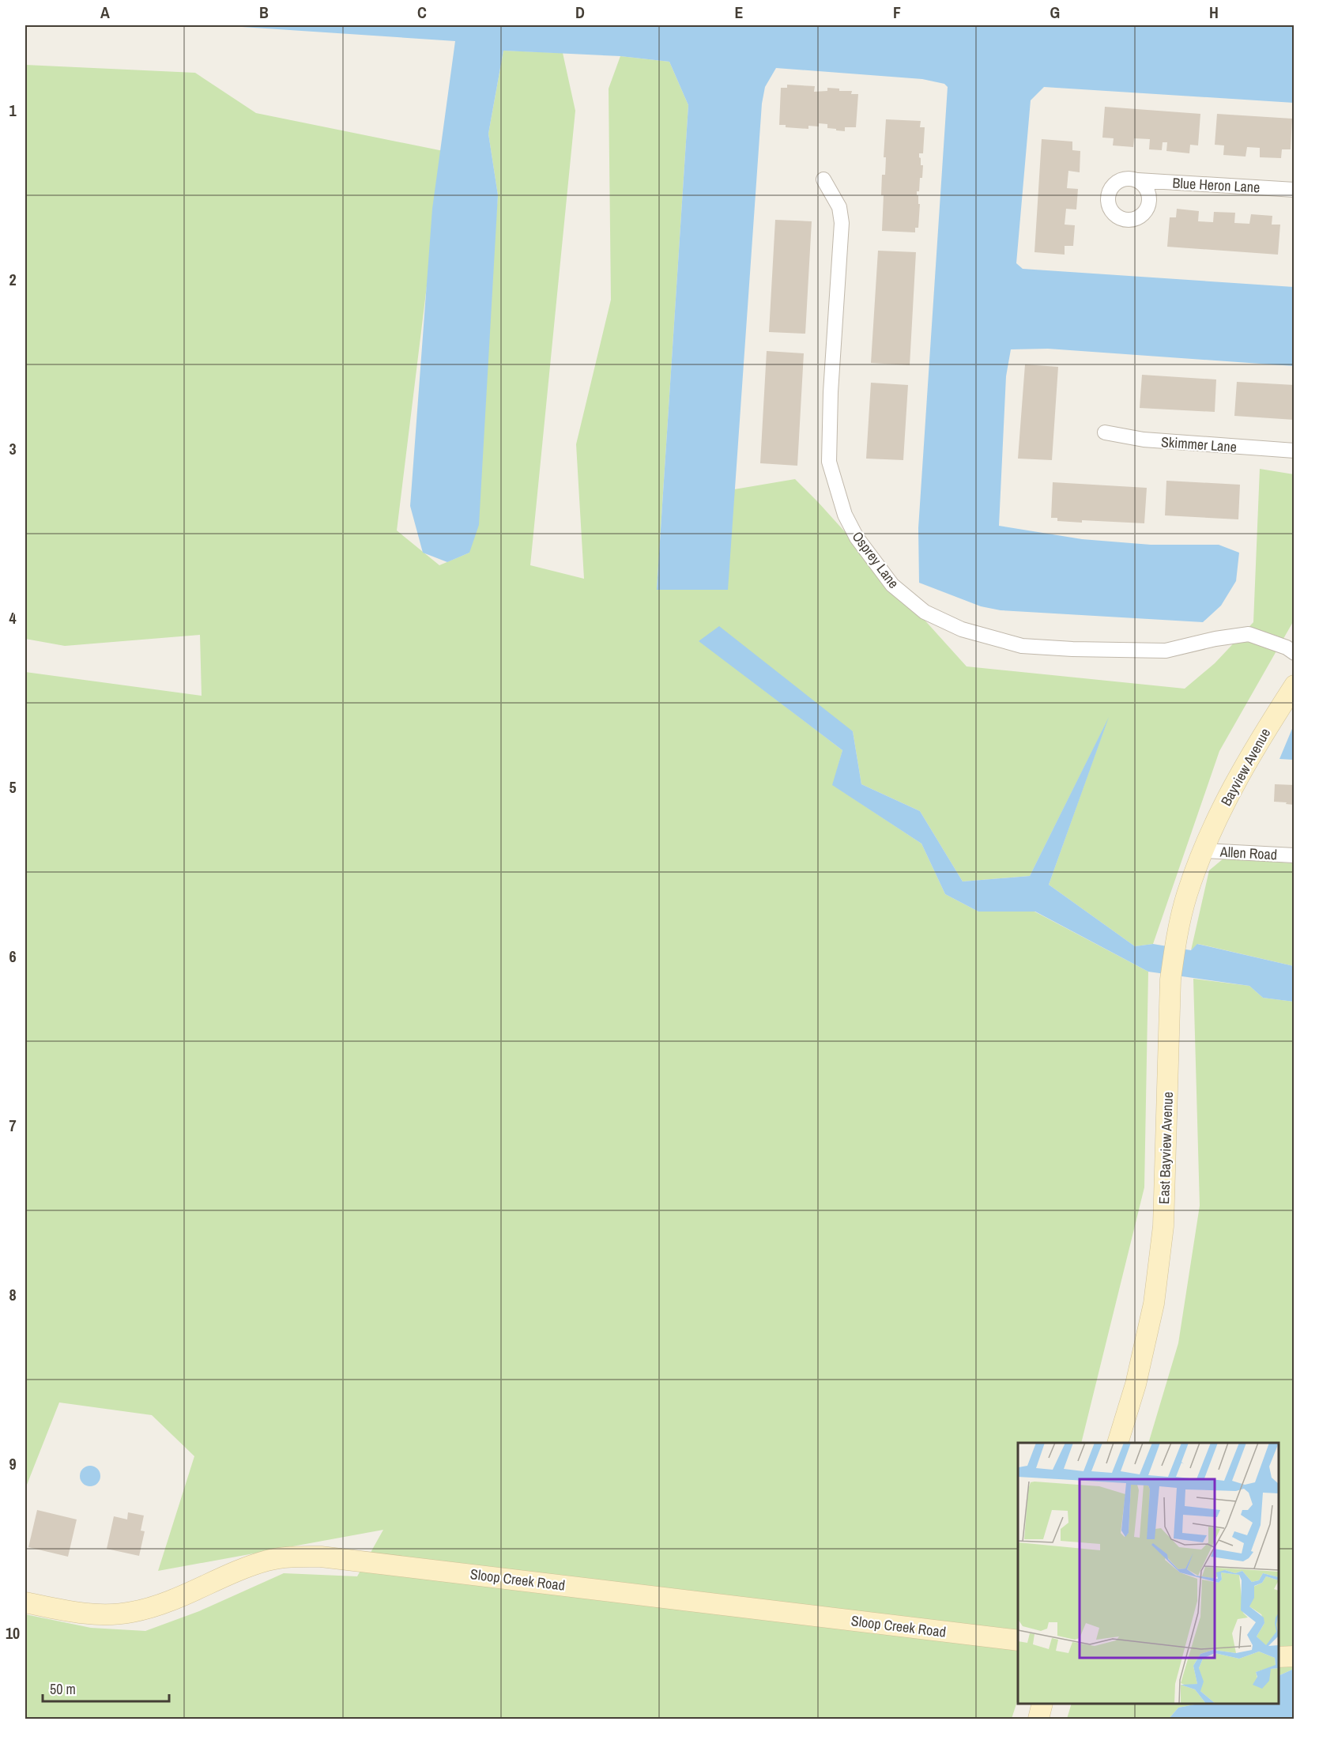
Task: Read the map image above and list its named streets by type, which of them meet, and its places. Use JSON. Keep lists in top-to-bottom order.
{
  "streets": {
    "street": [
      "Blue Heron Lane",
      "Skimmer Lane",
      "Osprey Lane",
      "Bayview Avenue",
      "Allen Road",
      "East Bayview Avenue",
      "Sloop Creek Road"
    ]
  },
  "crossings": [
    ["Bayview Avenue", "Allen Road"],
    ["Bayview Avenue", "East Bayview Avenue"],
    ["Allen Road", "East Bayview Avenue"]
  ],
  "scale_bar": "50 m",
  "grid": {
    "columns": [
      "A",
      "B",
      "C",
      "D",
      "E",
      "F",
      "G",
      "H"
    ],
    "rows": [
      "1",
      "2",
      "3",
      "4",
      "5",
      "6",
      "7",
      "8",
      "9",
      "10"
    ]
  }
}
